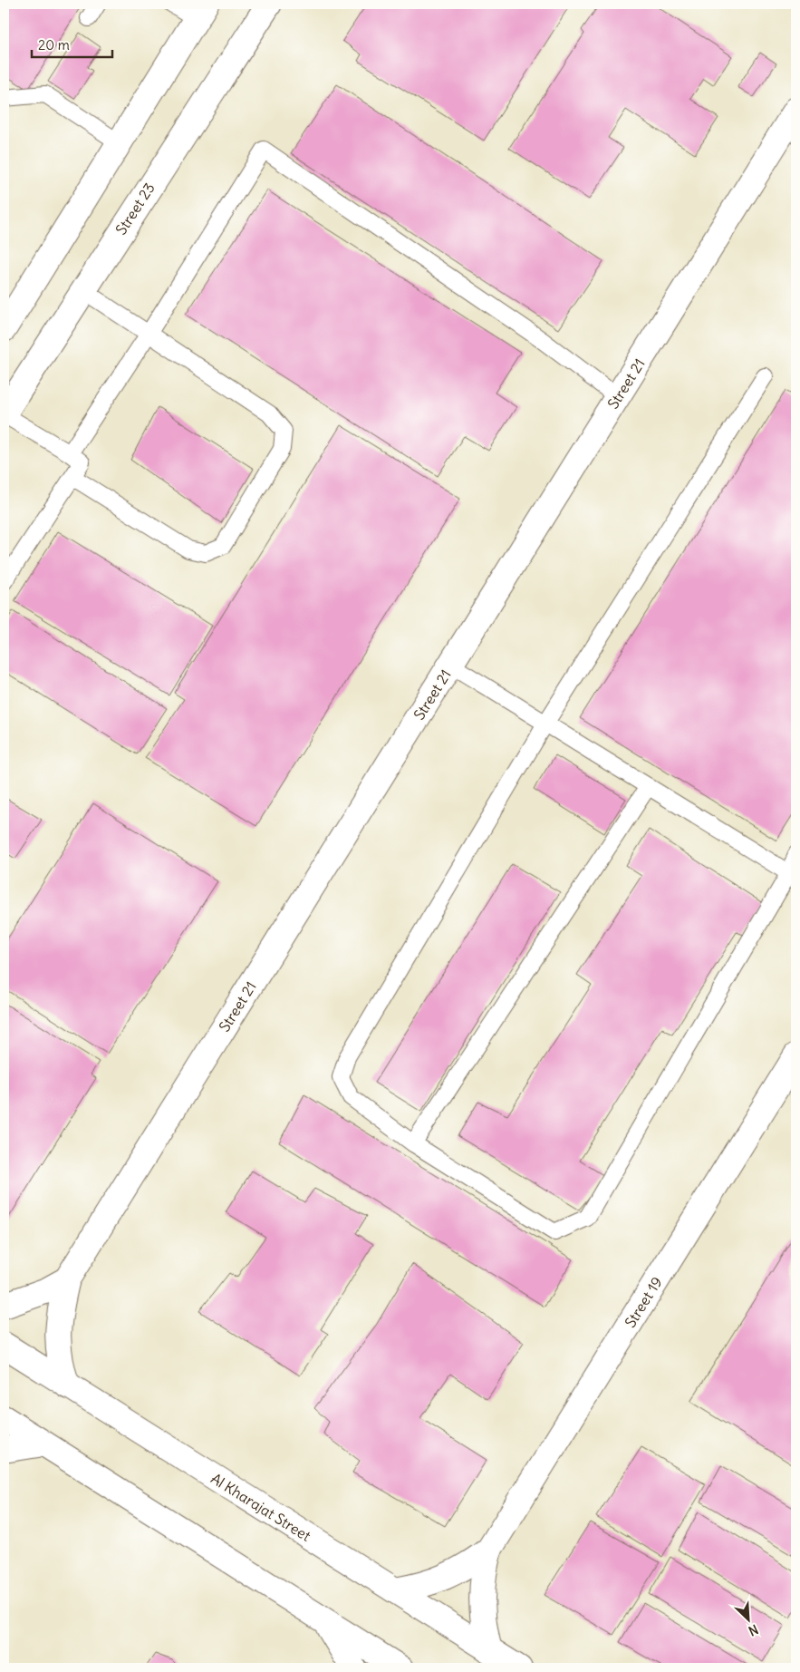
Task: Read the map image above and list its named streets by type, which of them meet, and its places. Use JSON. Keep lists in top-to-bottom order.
{
  "streets": {
    "street": [
      "Street 23",
      "Street 21",
      "Street 19",
      "Al Kharajat Street"
    ]
  },
  "crossings": [
    ["Street 21", "Al Kharajat Street"],
    ["Street 19", "Al Kharajat Street"]
  ],
  "scale_bar": "20 m",
  "north": "bottom right"
}
